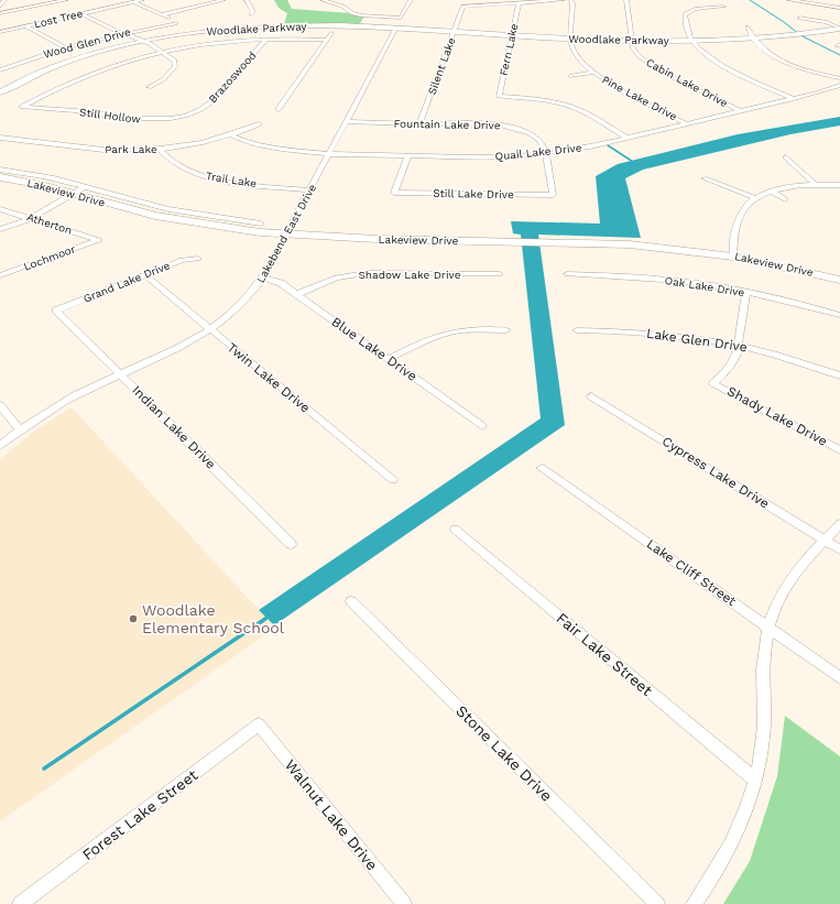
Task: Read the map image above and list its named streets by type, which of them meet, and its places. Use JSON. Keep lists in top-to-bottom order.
{
  "streets": {
    "street": [
      "Lost Tree",
      "Woodlake Parkway",
      "Wood Glen Drive",
      "Fern Lake",
      "Silent Lake",
      "Brazoswood",
      "Cabin Lake Drive",
      "Pine Lake Drive",
      "Still Hollow",
      "Fountain Lake Drive",
      "Park Lake",
      "Quail Lake Drive",
      "Trail Lake",
      "Lakeview Drive",
      "Still Lake Drive",
      "Atherton",
      "Lakebend East Drive",
      "Lochmoor",
      "Shadow Lake Drive",
      "Grand Lake Drive",
      "Oak Lake Drive",
      "Lake Glen Drive",
      "Blue Lake Drive",
      "Twin Lake Drive",
      "Shady Lake Drive",
      "Indian Lake Drive",
      "Cypress Lake Drive",
      "Lake Cliff Street",
      "Fair Lake Street",
      "Stone Lake Drive",
      "Forest Lake Street",
      "Walnut Lake Drive"
    ]
  },
  "crossings": [
    ["Woodlake Parkway", "Fern Lake"],
    ["Woodlake Parkway", "Silent Lake"],
    ["Woodlake Parkway", "Cabin Lake Drive"],
    ["Woodlake Parkway", "Pine Lake Drive"],
    ["Woodlake Parkway", "Lakebend East Drive"],
    ["Fern Lake", "Silent Lake"],
    ["Fern Lake", "Quail Lake Drive"],
    ["Silent Lake", "Fountain Lake Drive"],
    ["Brazoswood", "Still Hollow"],
    ["Cabin Lake Drive", "Quail Lake Drive"],
    ["Pine Lake Drive", "Quail Lake Drive"],
    ["Fountain Lake Drive", "Quail Lake Drive"],
    ["Fountain Lake Drive", "Still Lake Drive"],
    ["Fountain Lake Drive", "Lakebend East Drive"],
    ["Park Lake", "Quail Lake Drive"],
    ["Park Lake", "Trail Lake"],
    ["Quail Lake Drive", "Still Lake Drive"],
    ["Quail Lake Drive", "Lakebend East Drive"],
    ["Trail Lake", "Lakebend East Drive"],
    ["Lakeview Drive", "Lakebend East Drive"],
    ["Atherton", "Lochmoor"],
    ["Lakebend East Drive", "Blue Lake Drive"],
    ["Lakebend East Drive", "Twin Lake Drive"],
    ["Lakebend East Drive", "Indian Lake Drive"],
    ["Shadow Lake Drive", "Blue Lake Drive"],
    ["Grand Lake Drive", "Twin Lake Drive"],
    ["Grand Lake Drive", "Indian Lake Drive"],
    ["Lake Glen Drive", "Shady Lake Drive"],
    ["Forest Lake Street", "Walnut Lake Drive"]
  ],
  "places": ["Woodlake Elementary School"]
}
